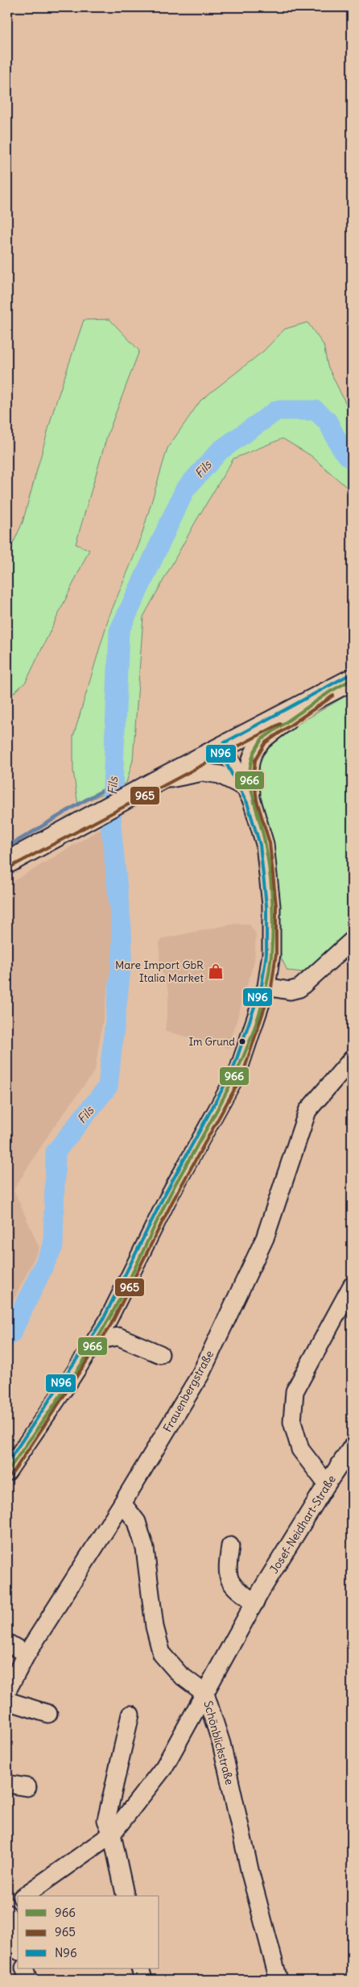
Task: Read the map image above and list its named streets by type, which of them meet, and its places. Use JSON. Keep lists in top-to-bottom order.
{
  "streets": {
    "street": ["Frauenbergstraße", "Josef-Neidhart-Straße", "Schönblickstraße"]
  },
  "crossings": [
    ["Frauenbergstraße", "Schönblickstraße"],
    ["Josef-Neidhart-Straße", "Schönblickstraße"]
  ],
  "water": ["Fils"],
  "places": {
    "shop": ["Mare Import GbR Italia Market"],
    "other": ["Im Grund"]
  },
  "lines": ["transit line N96", "transit line 966", "transit line 965"],
  "legend": ["966", "965", "N96"]
}
